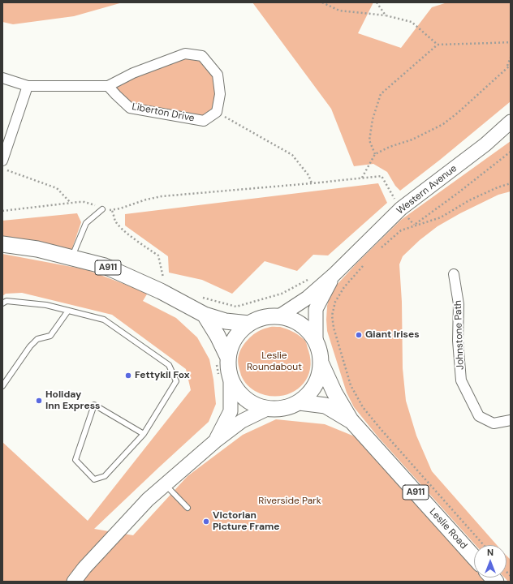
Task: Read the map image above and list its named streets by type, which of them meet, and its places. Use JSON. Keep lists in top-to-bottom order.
{
  "streets": {
    "main road": ["Western Avenue", "A911", "Leslie Road"],
    "street": ["Liberton Drive", "Johnstone Path"]
  },
  "crossings": [
    ["Western Avenue", "A911"],
    ["A911", "Leslie Road"]
  ],
  "parks": ["Leslie Roundabout", "Riverside Park"],
  "places": [
    "Giant Irises",
    "Fettykil Fox",
    "Holiday Inn Express",
    "Victorian Picture Frame"
  ],
  "north": "top"
}
